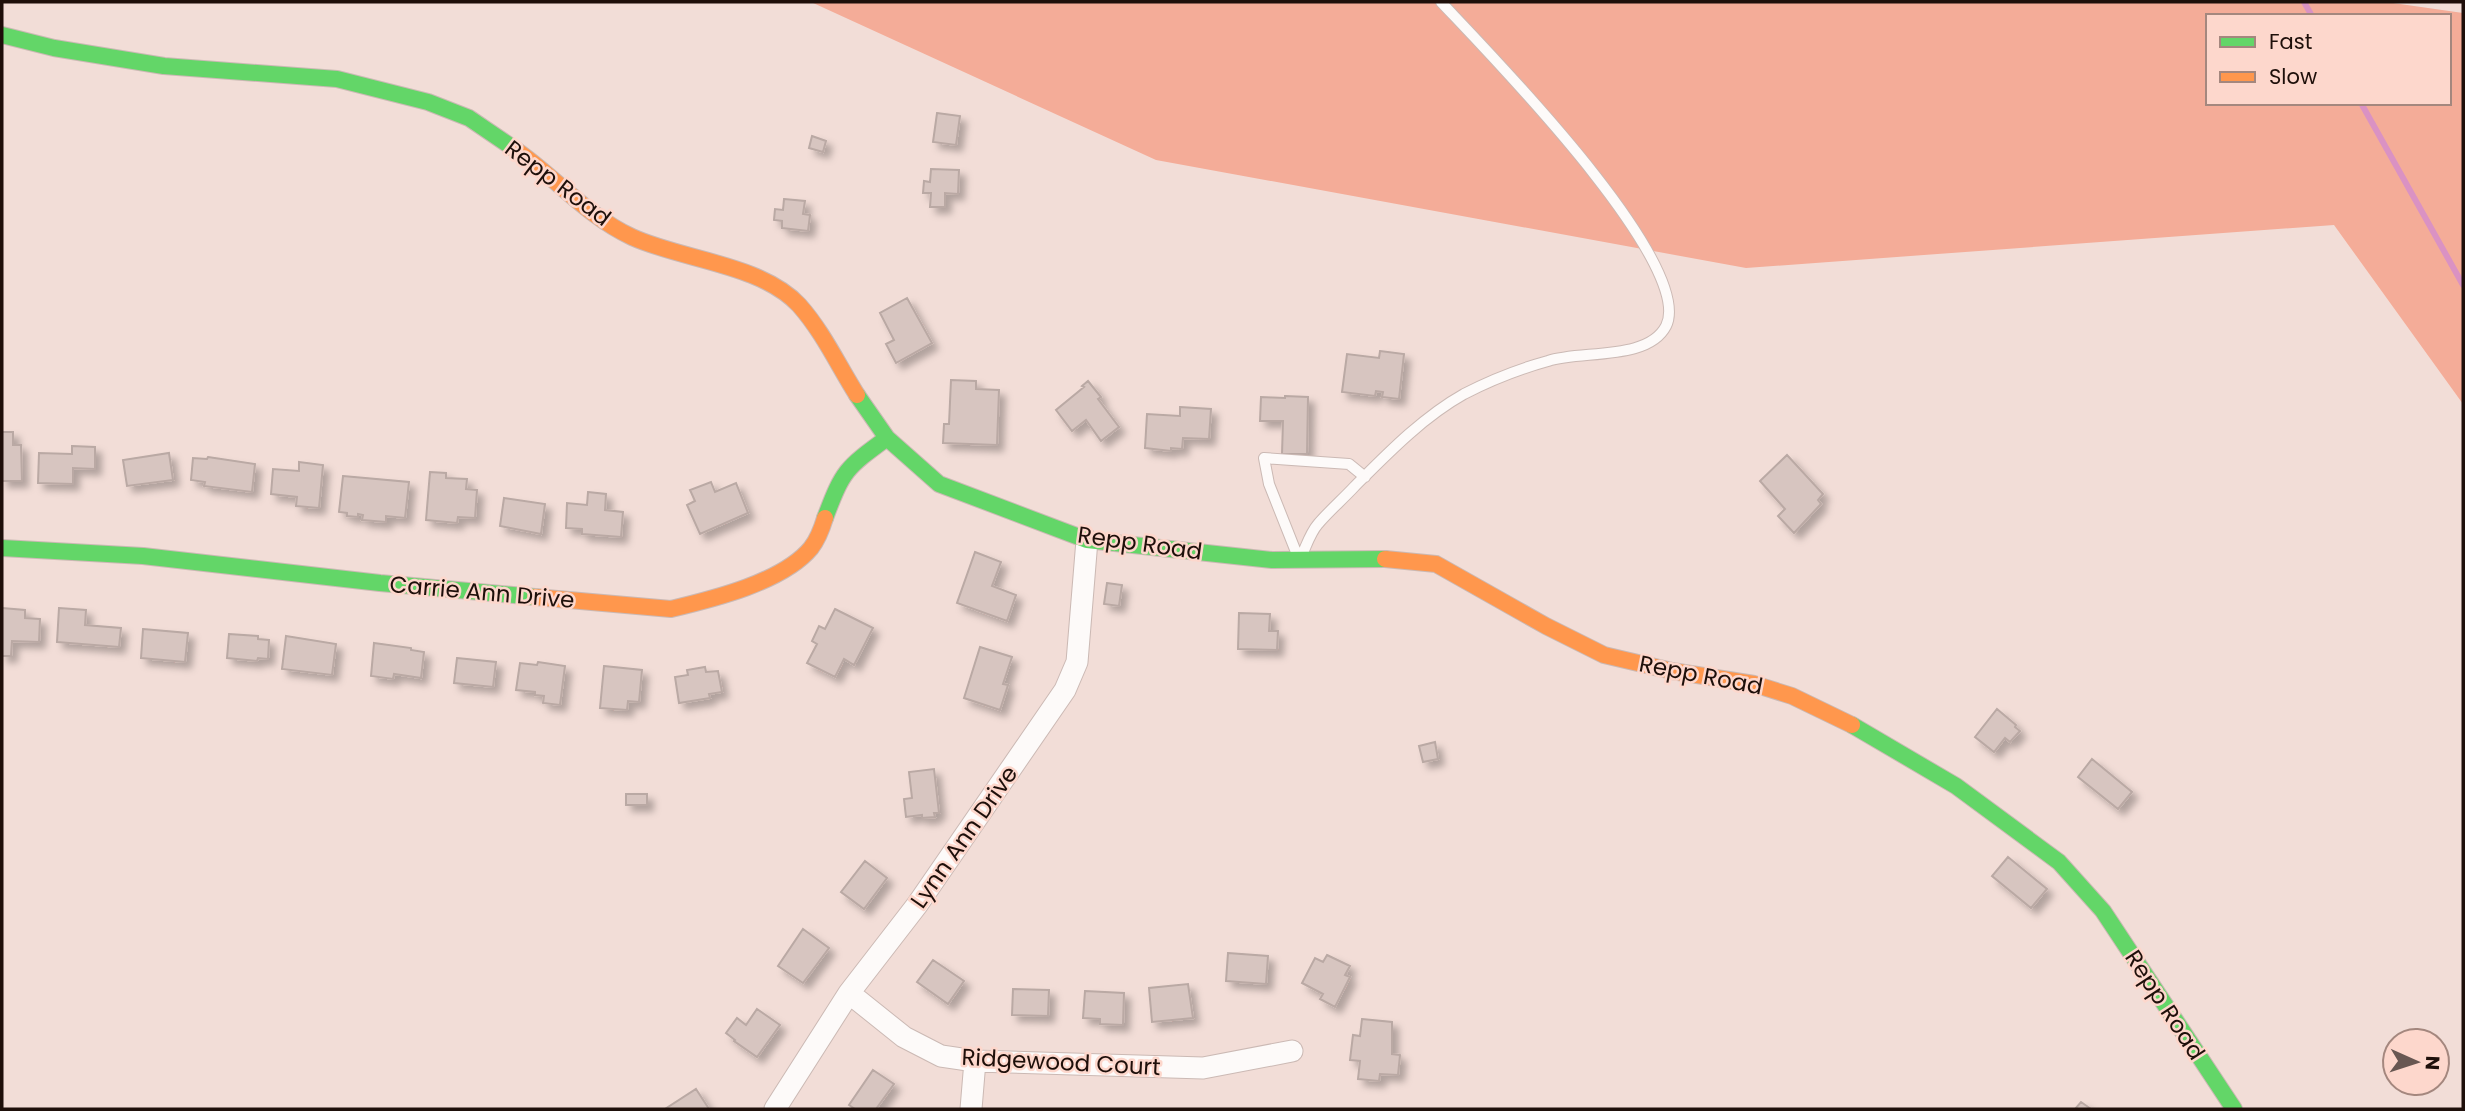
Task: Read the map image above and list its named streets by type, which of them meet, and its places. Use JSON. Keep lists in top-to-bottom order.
{
  "streets": {
    "street": [
      "Repp Road",
      "Carrie Ann Drive",
      "Lynn Ann Drive",
      "Ridgewood Court"
    ]
  },
  "crossings": [
    ["Repp Road", "Carrie Ann Drive"],
    ["Repp Road", "Lynn Ann Drive"],
    ["Lynn Ann Drive", "Ridgewood Court"]
  ],
  "legend": ["Fast", "Slow"],
  "north": "right"
}
